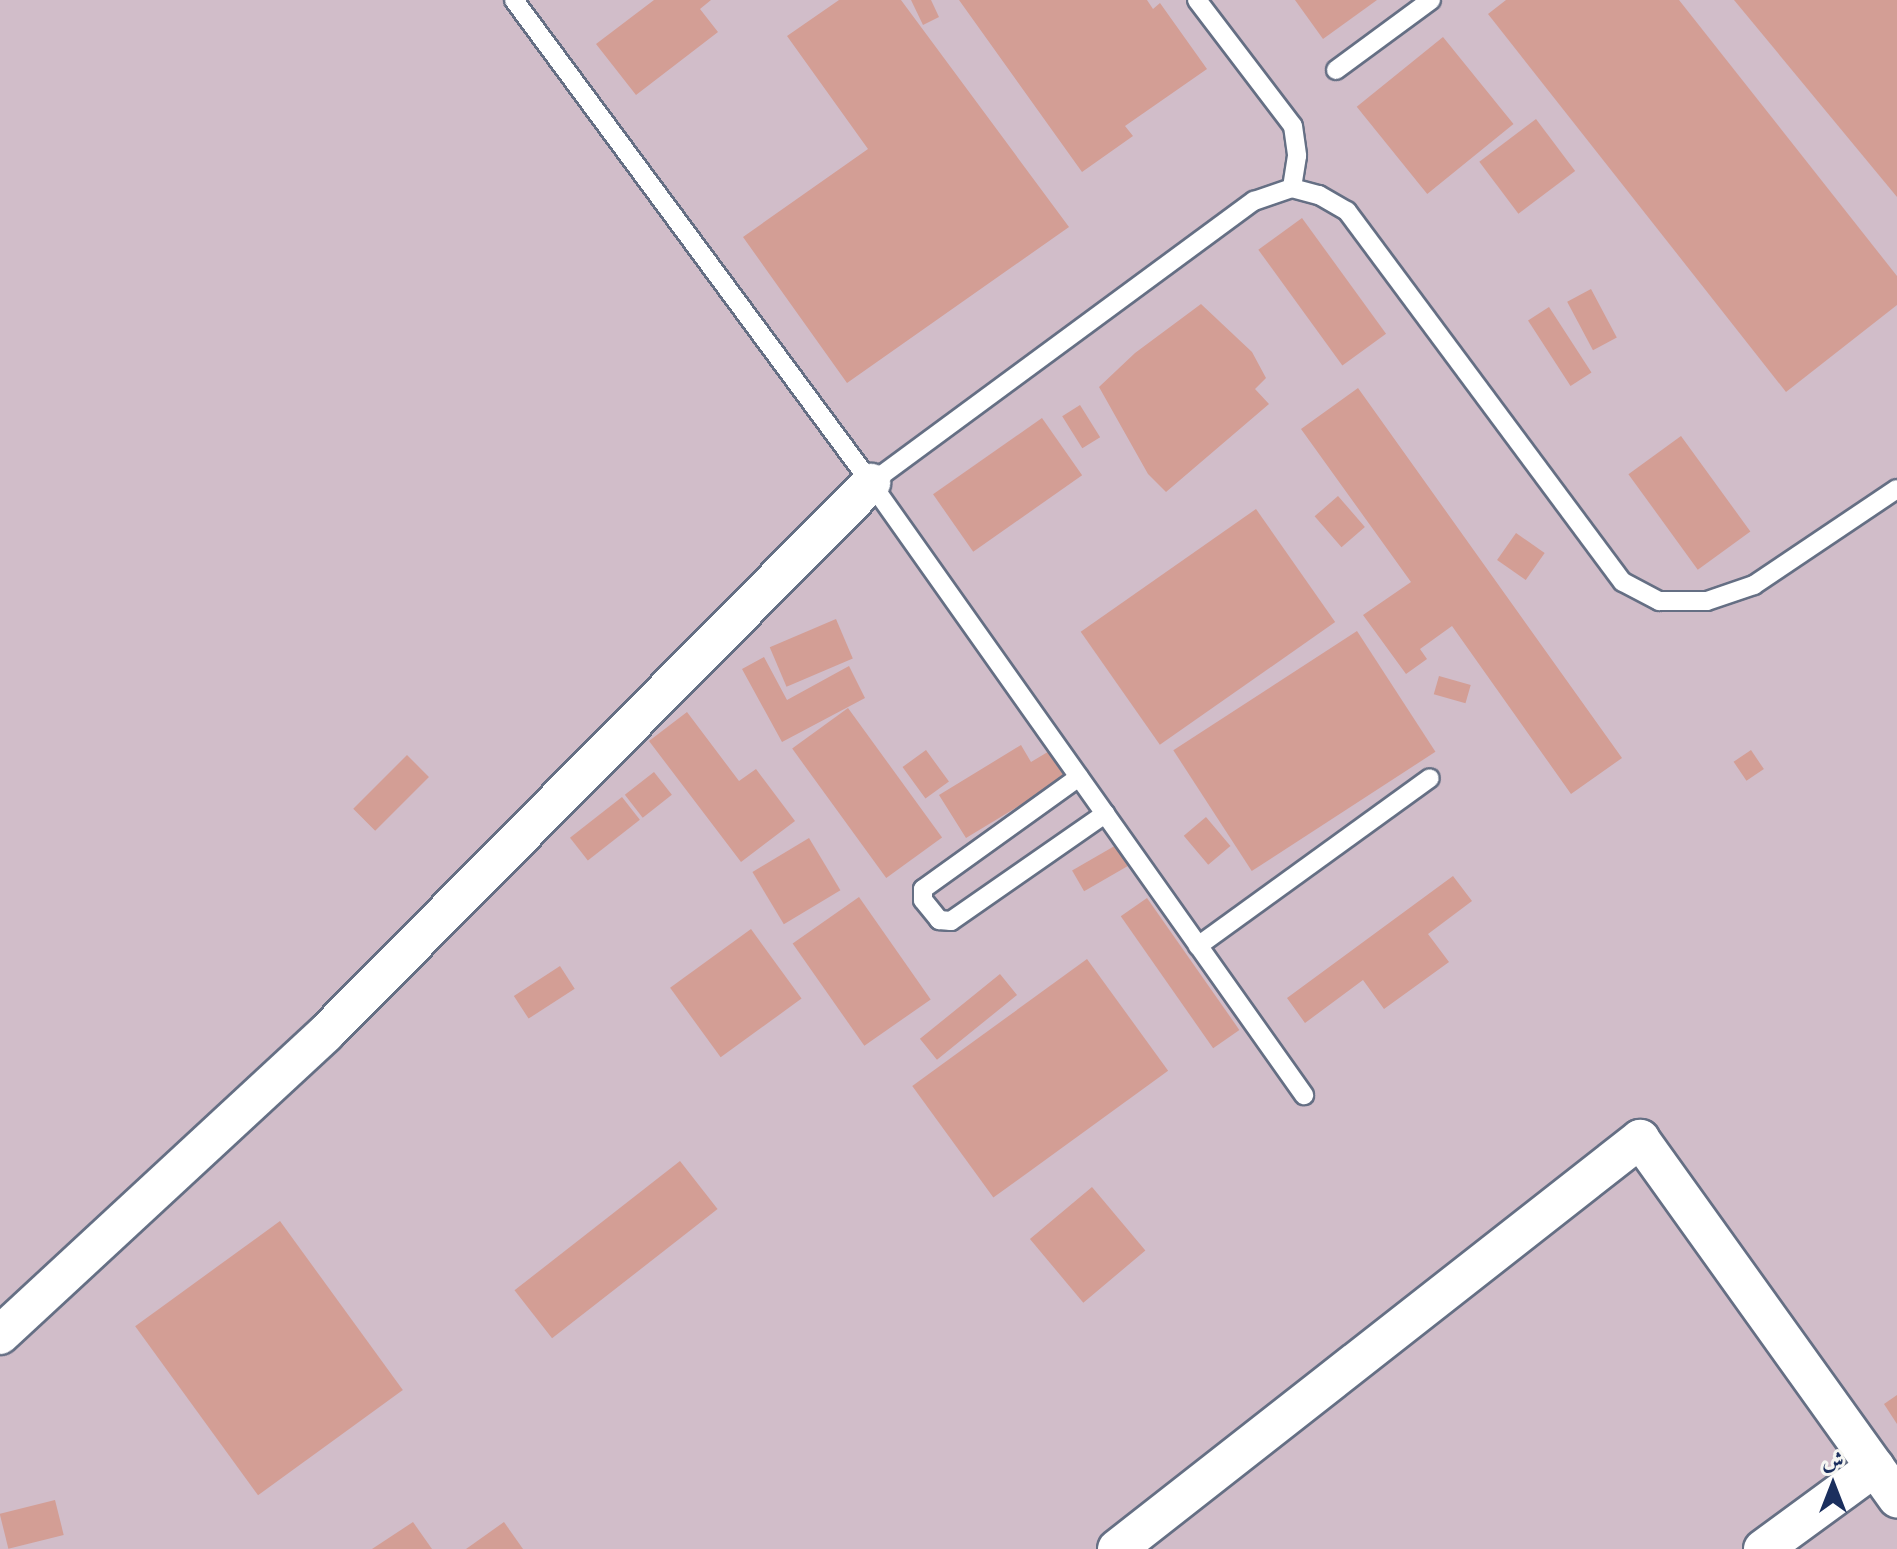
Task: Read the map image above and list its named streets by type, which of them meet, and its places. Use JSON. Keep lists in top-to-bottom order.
{
  "north": "top"
}
